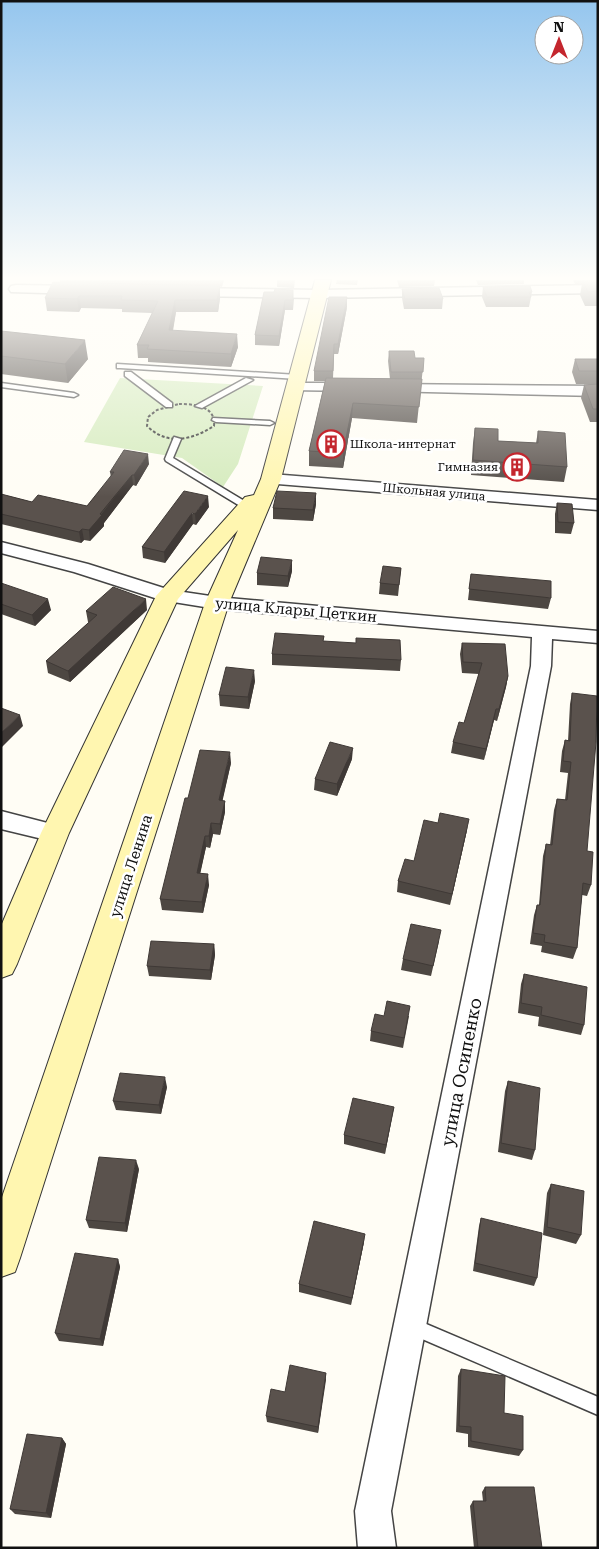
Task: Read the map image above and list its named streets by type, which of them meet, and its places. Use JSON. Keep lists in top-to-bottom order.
{
  "streets": {
    "main road": ["улица Ленина"],
    "street": ["Школьная улица", "улица Клары Цеткин", "улица Осипенко"]
  },
  "crossings": [
    ["Школьная улица", "улица Ленина"],
    ["улица Клары Цеткин", "улица Ленина"],
    ["улица Клары Цеткин", "улица Осипенко"]
  ],
  "places": {
    "building": ["Школа-интернат", "Гимназия"]
  },
  "north": "top"
}
